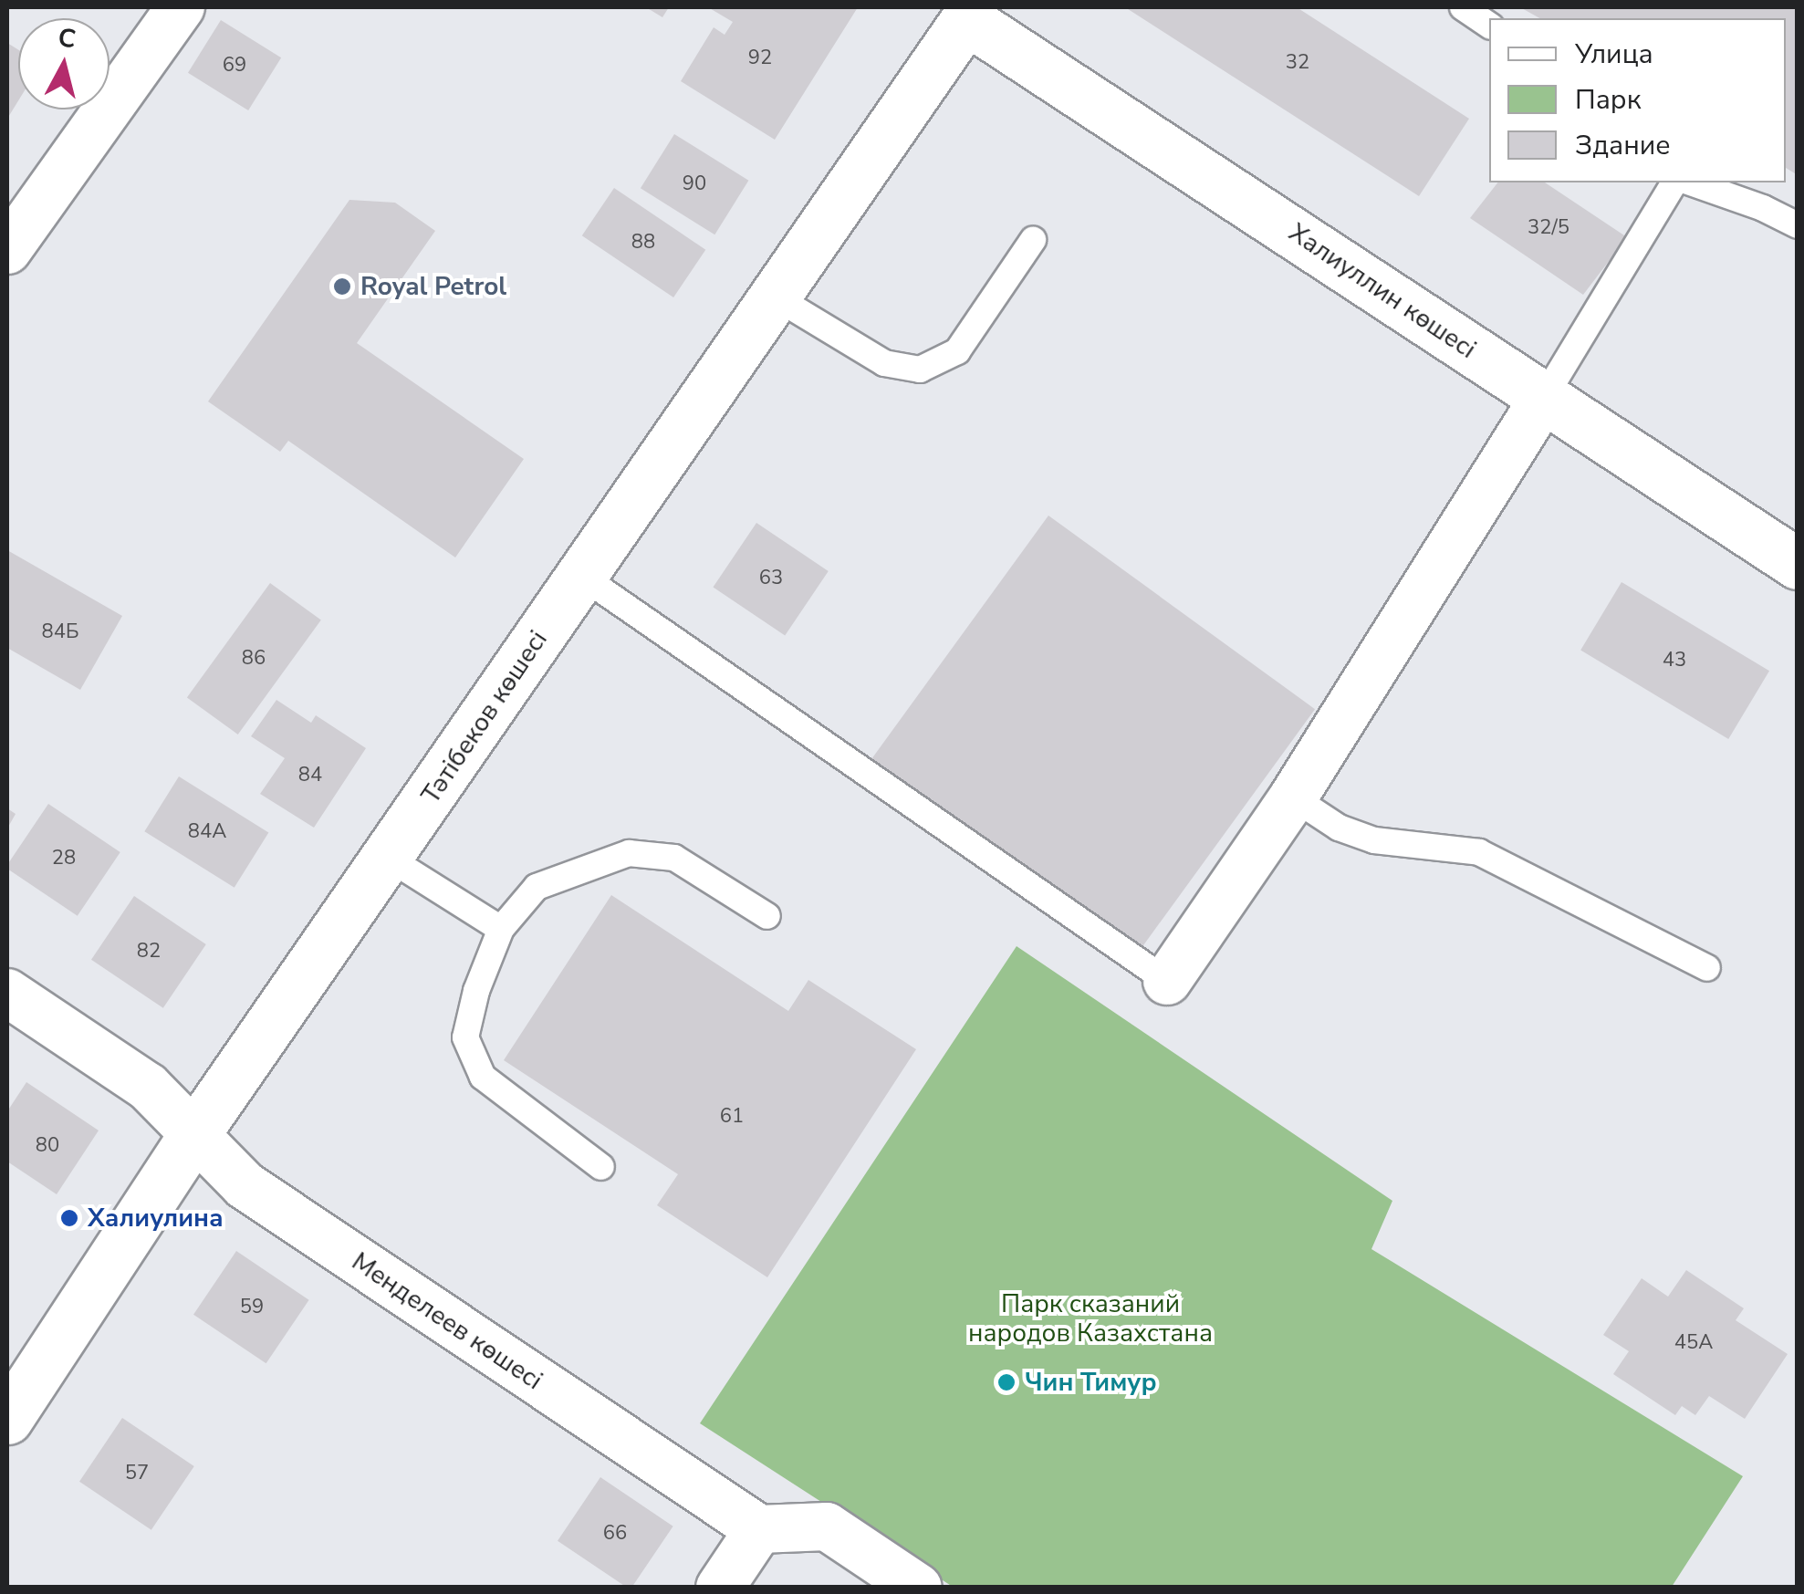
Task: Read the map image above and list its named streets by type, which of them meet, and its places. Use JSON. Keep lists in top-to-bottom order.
{
  "streets": {
    "main road": ["Халиуллин көшесі", "Тәтібеков көшесі"],
    "street": ["Менделеев көшесі"]
  },
  "crossings": [
    ["Халиуллин көшесі", "Тәтібеков көшесі"],
    ["Тәтібеков көшесі", "Менделеев көшесі"]
  ],
  "parks": ["Парк сказаний народов Казахстана"],
  "places": ["Royal Petrol", "Халиулина", "Чин Тимур"],
  "house_numbers": [
    "92",
    "32",
    "69",
    "90",
    "32/5",
    "88",
    "63",
    "84Б",
    "86",
    "43",
    "84",
    "84А",
    "28",
    "82",
    "61",
    "80",
    "59",
    "45А",
    "57",
    "66"
  ],
  "legend": ["Улица", "Парк", "Здание"],
  "north": "top"
}
